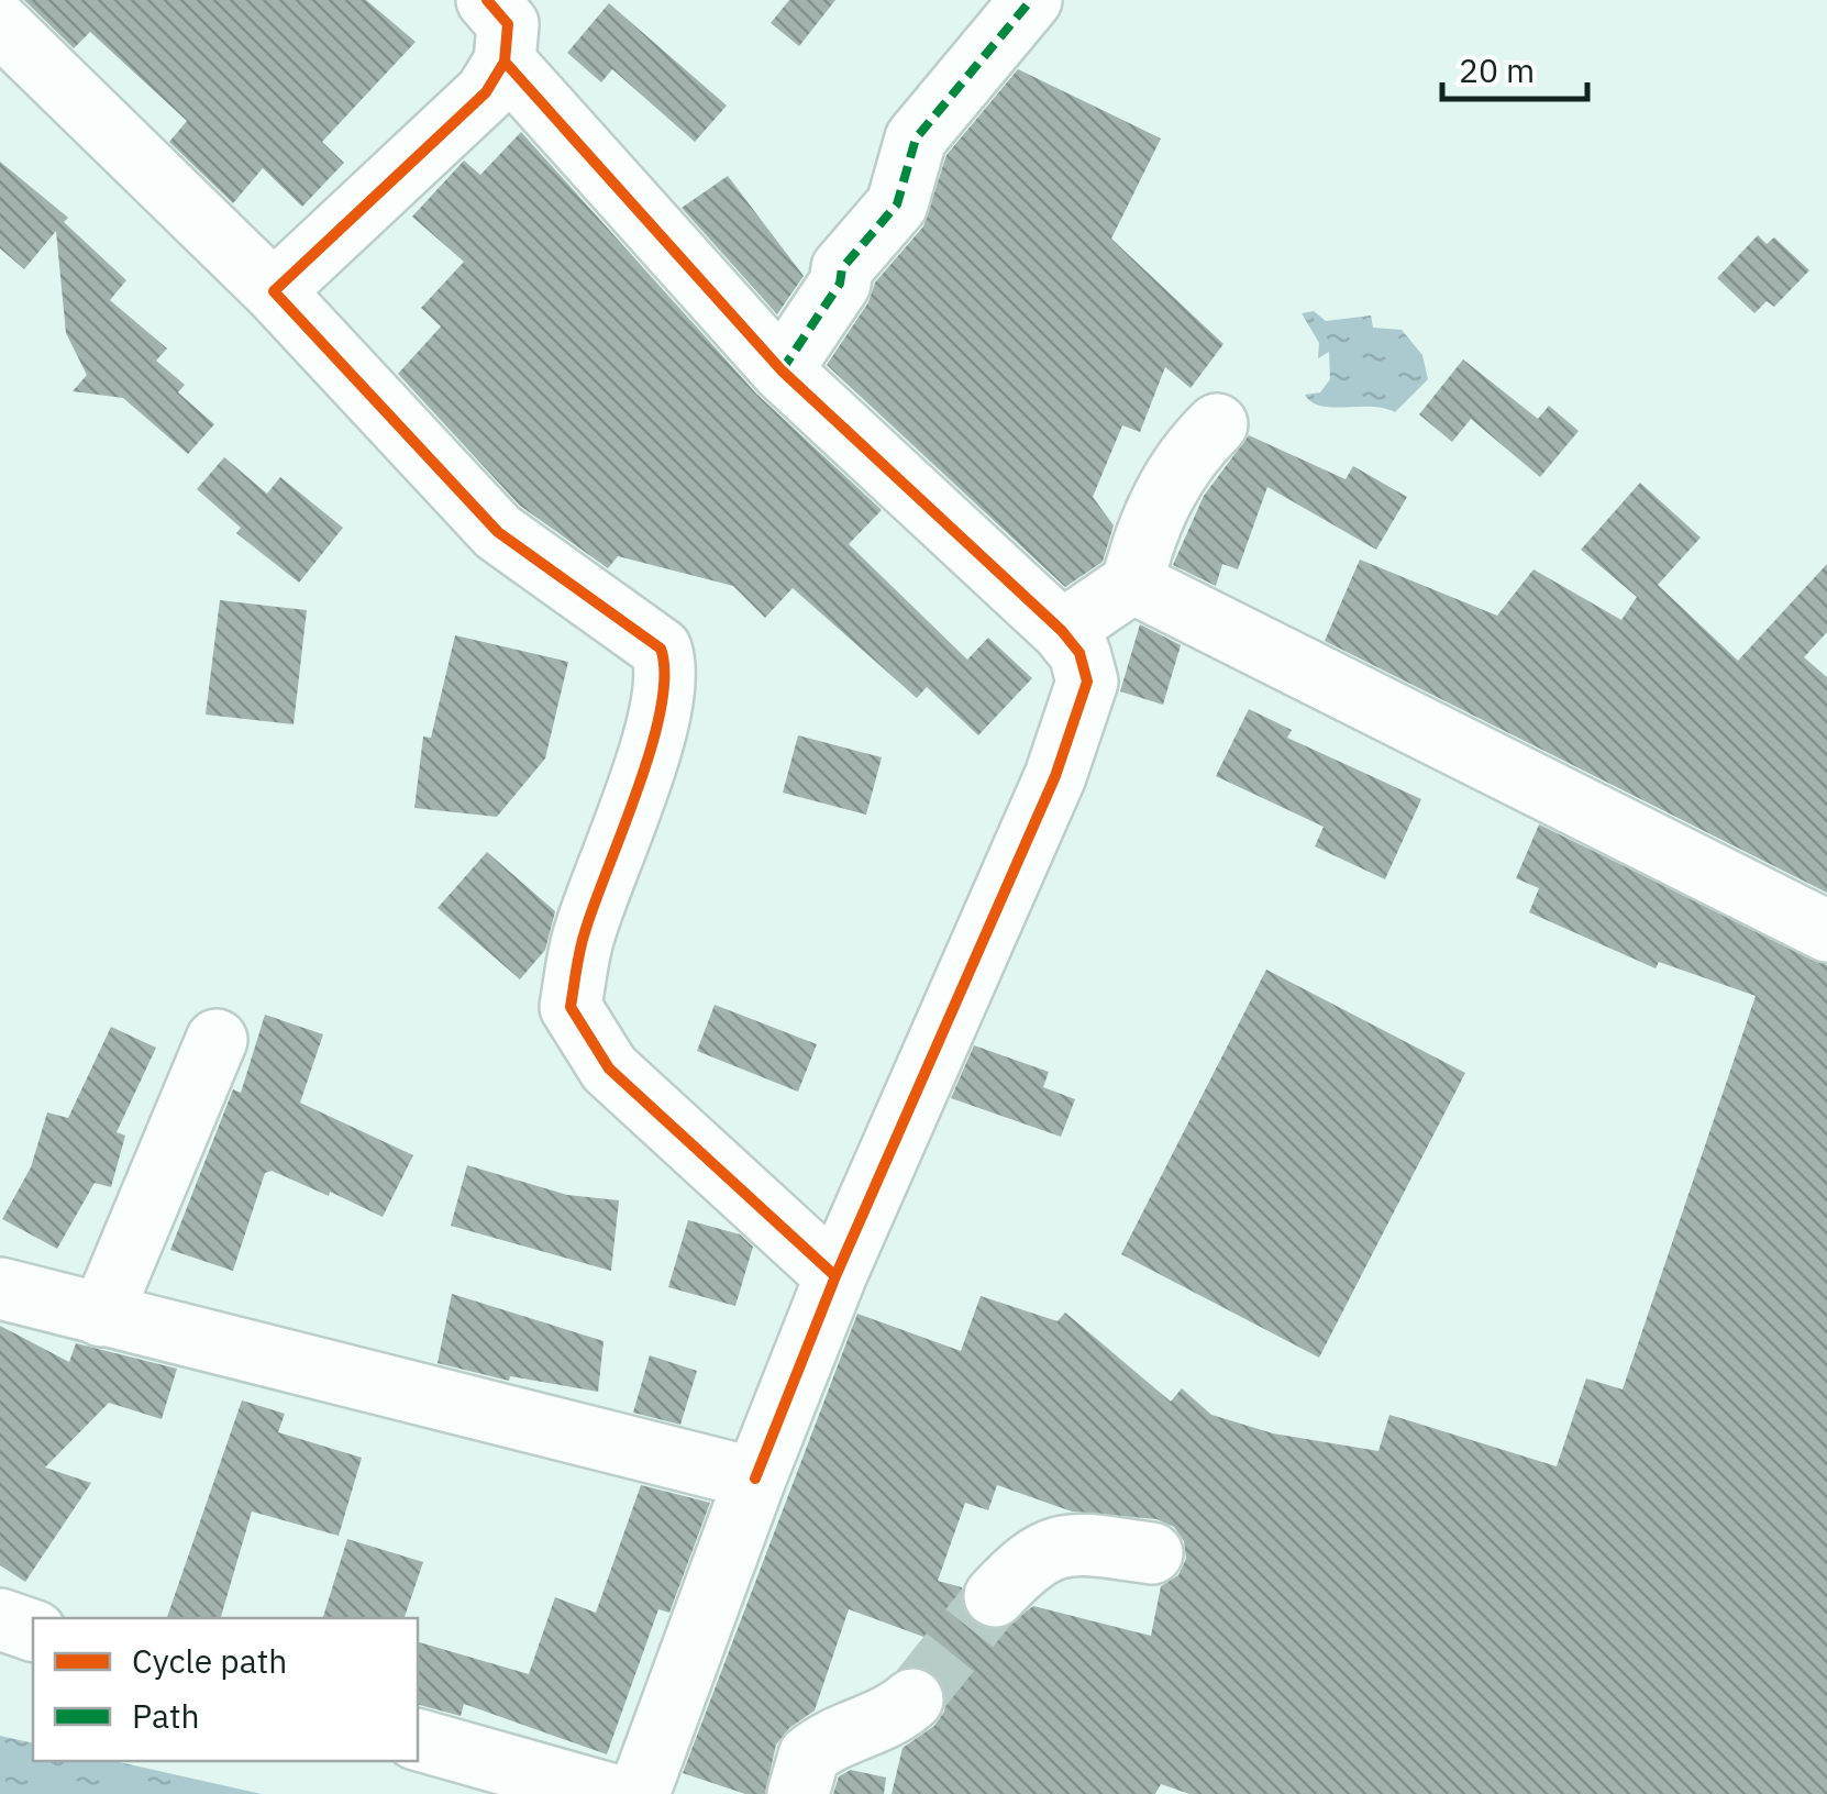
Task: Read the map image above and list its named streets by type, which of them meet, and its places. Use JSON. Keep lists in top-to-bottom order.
{
  "legend": ["Cycle path", "Path"],
  "scale_bar": "20 m"
}
